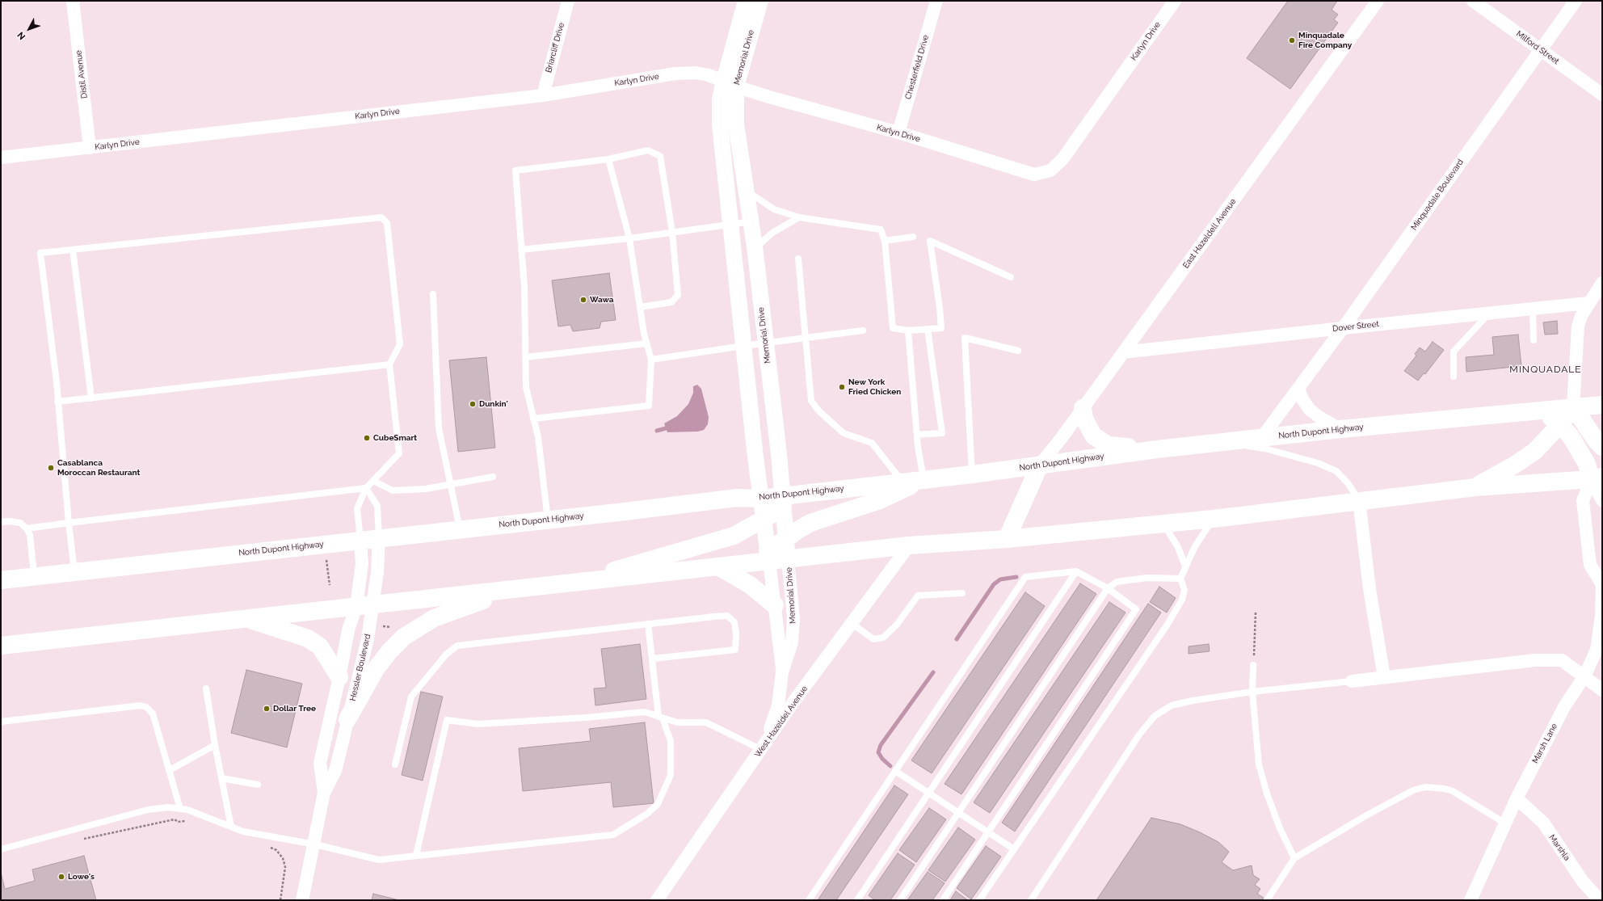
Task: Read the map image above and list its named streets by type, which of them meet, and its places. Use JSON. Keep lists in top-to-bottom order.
{
  "streets": {
    "highway": ["North Dupont Highway"],
    "street": [
      "Karlyn Drive",
      "Briarcliff Drive",
      "Milford Street",
      "Memorial Drive",
      "Chesterfield Drive",
      "Distil Avenue",
      "Minquadale Boulevard",
      "East Hazeldell Avenue",
      "Dover Street",
      "Hessler Boulevard",
      "West Hazeldel Avenue",
      "Marsh Lane",
      "Marshla"
    ]
  },
  "crossings": [
    ["Karlyn Drive", "Briarcliff Drive"],
    ["Karlyn Drive", "Memorial Drive"],
    ["Karlyn Drive", "Chesterfield Drive"],
    ["Karlyn Drive", "Distil Avenue"],
    ["Milford Street", "Minquadale Boulevard"],
    ["Memorial Drive", "North Dupont Highway"],
    ["Memorial Drive", "West Hazeldel Avenue"],
    ["Minquadale Boulevard", "Dover Street"],
    ["Minquadale Boulevard", "North Dupont Highway"],
    ["East Hazeldell Avenue", "Dover Street"],
    ["East Hazeldell Avenue", "North Dupont Highway"],
    ["North Dupont Highway", "Hessler Boulevard"],
    ["Marsh Lane", "Marshla"]
  ],
  "districts": ["MINQUADALE"],
  "places": [
    "Minquadale Fire Company",
    "Wawa",
    "New York Fried Chicken",
    "Dunkin'",
    "CubeSmart",
    "Casablanca Moroccan Restaurant",
    "Dollar Tree",
    "Lowe's"
  ],
  "north": "bottom left"
}
